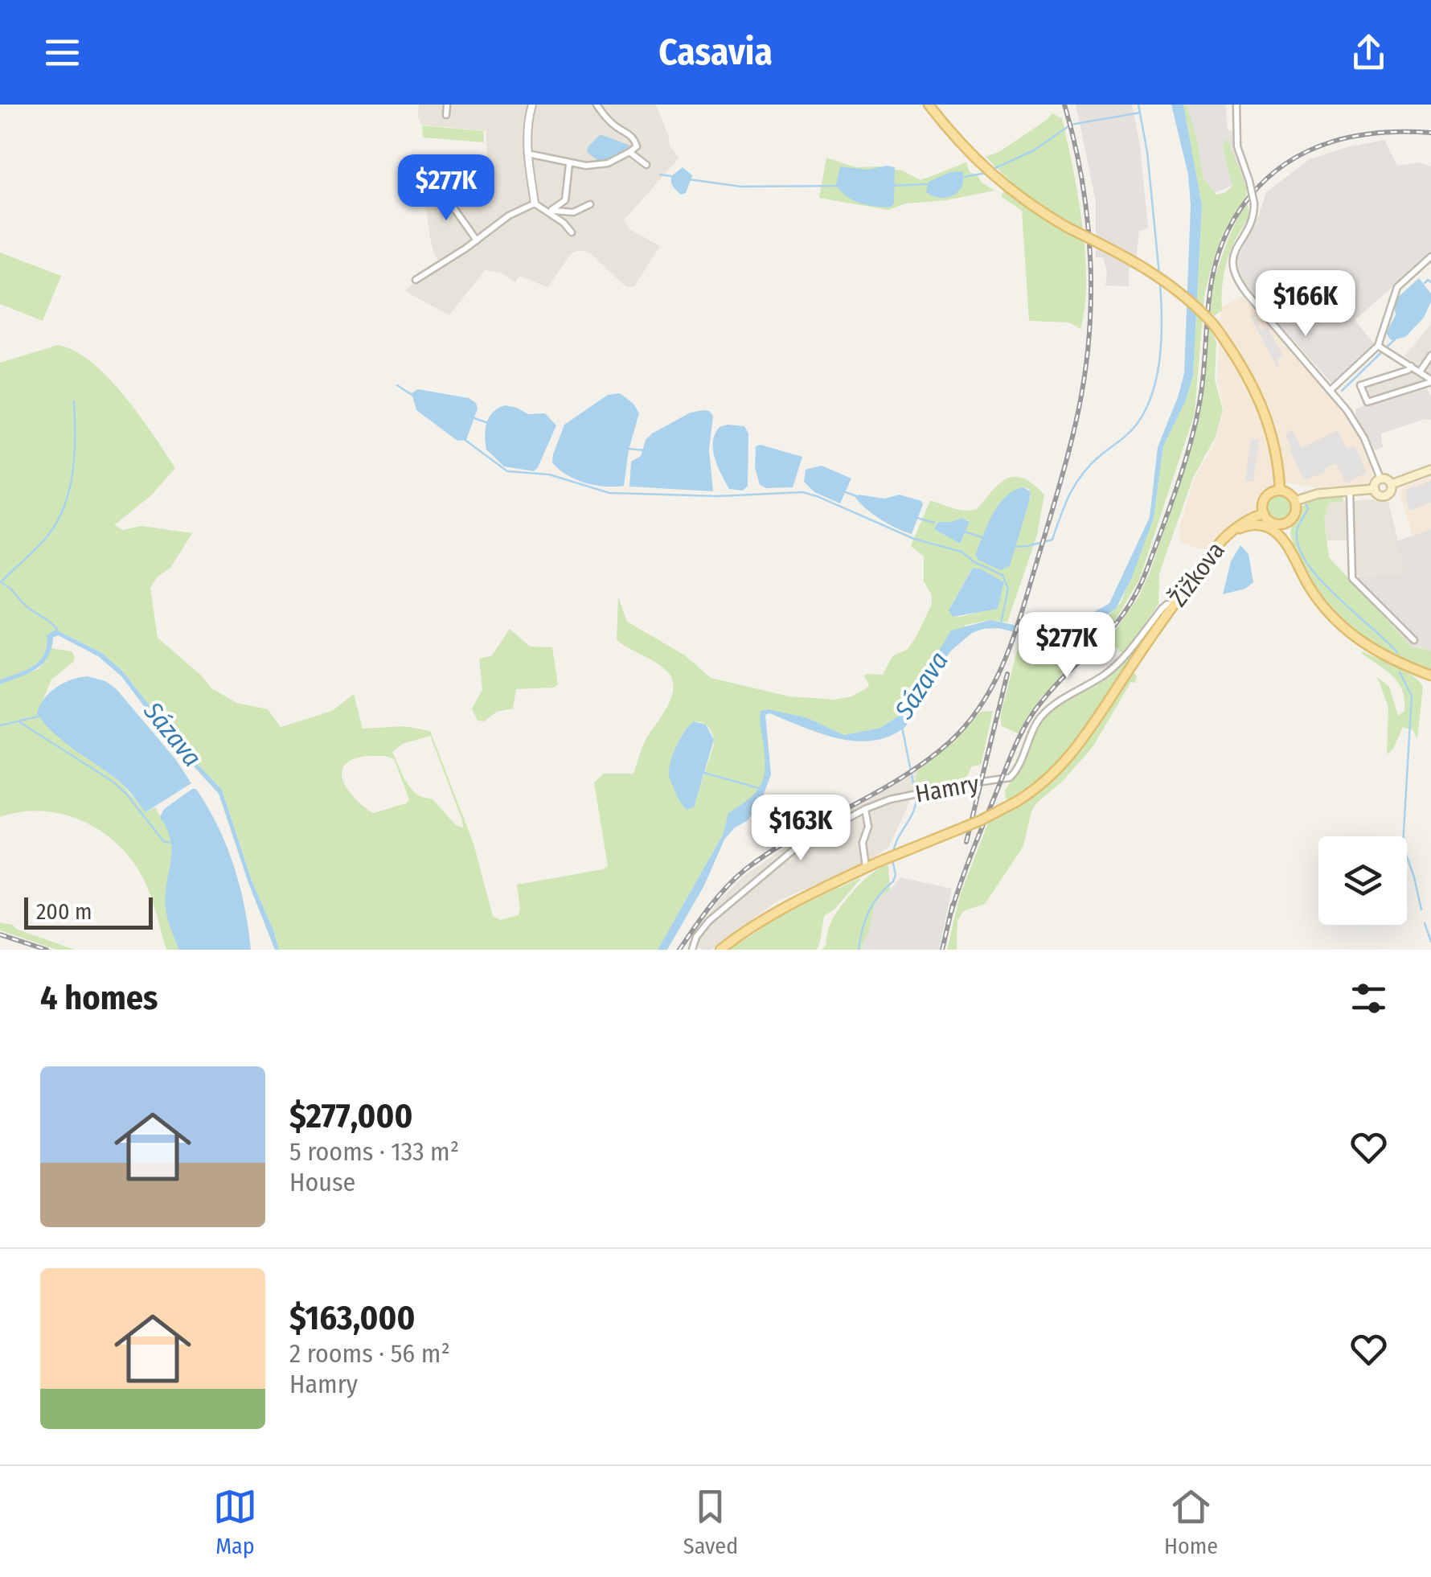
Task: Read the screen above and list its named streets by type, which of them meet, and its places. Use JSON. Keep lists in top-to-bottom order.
{
  "streets": {
    "main road": ["Žižkova"],
    "street": ["Hamry"]
  },
  "crossings": [
    ["Žižkova", "Hamry"]
  ],
  "water": ["Sázava"],
  "scale_bar": "200 m",
  "page": {
    "header": "Casavia",
    "price": [
      "$277K",
      "$166K",
      "$277K",
      "$163K"
    ],
    "scale": "200 m",
    "heading": "4 homes",
    "list": [
      {
        "name": "$277,000",
        "note": "5 rooms · 133 m² · House"
      },
      {
        "name": "$163,000",
        "note": "2 rooms · 56 m² · Hamry"
      }
    ],
    "tabs": ["Map", "Saved", "Home"]
  }
}
